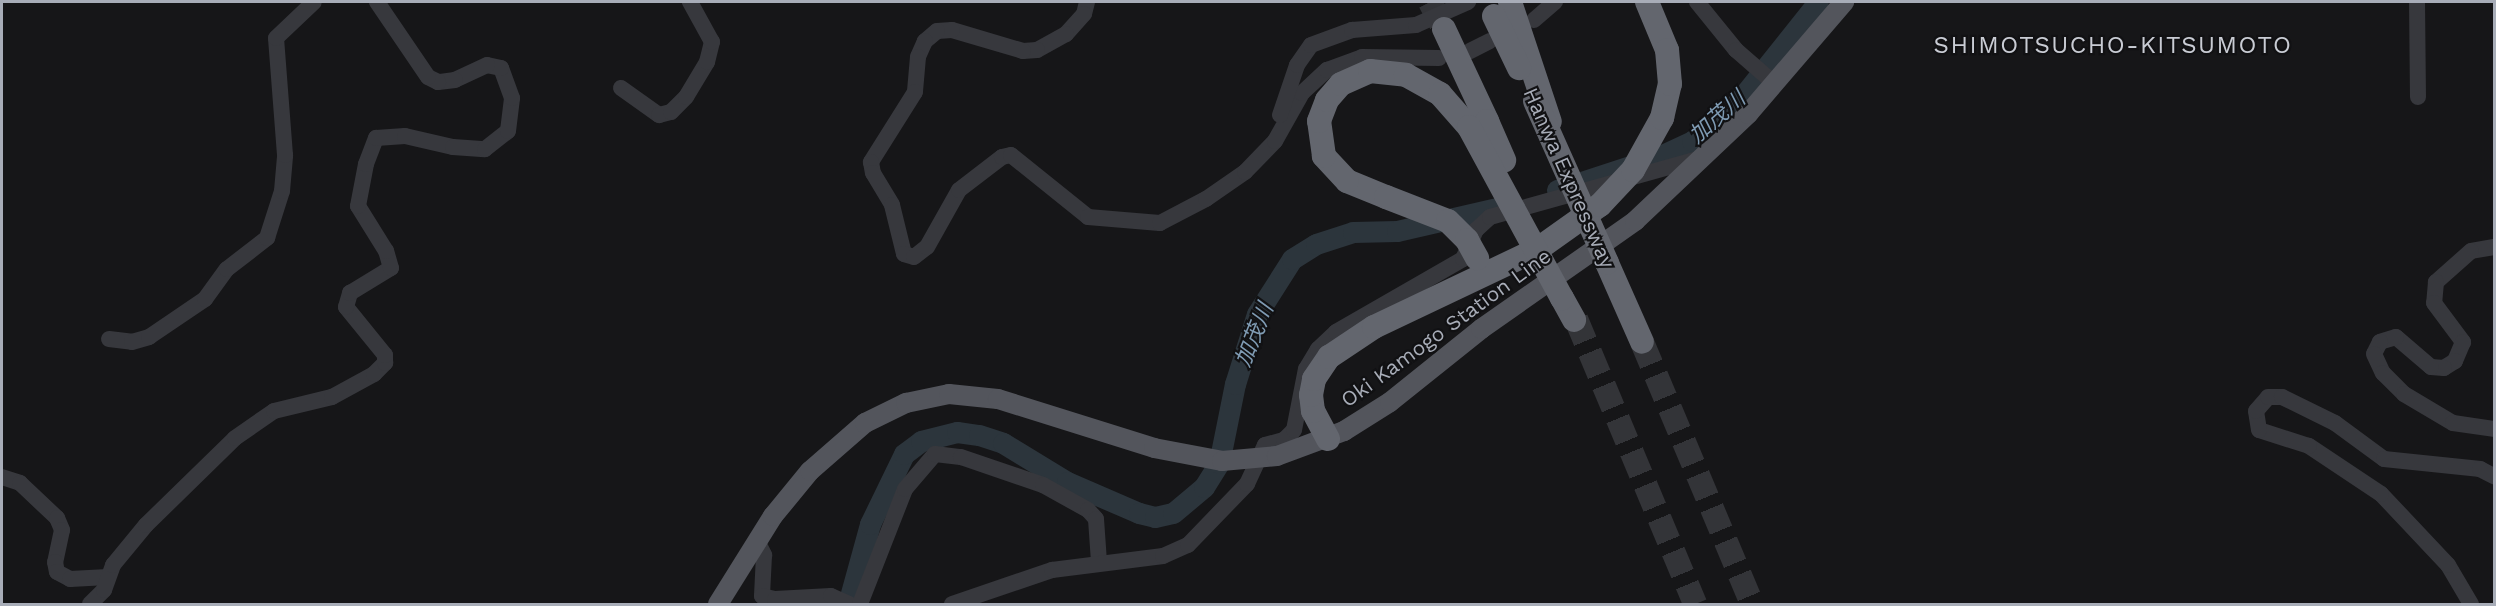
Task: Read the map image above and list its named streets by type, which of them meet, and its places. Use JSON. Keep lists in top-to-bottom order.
{
  "streets": {
    "highway": ["Hanwa Expressway"],
    "main road": ["Oki Kamogo Station Line"]
  },
  "districts": ["SHIMOTSUCHO-KITSUMOTO"],
  "water": ["加茂川"]
}
